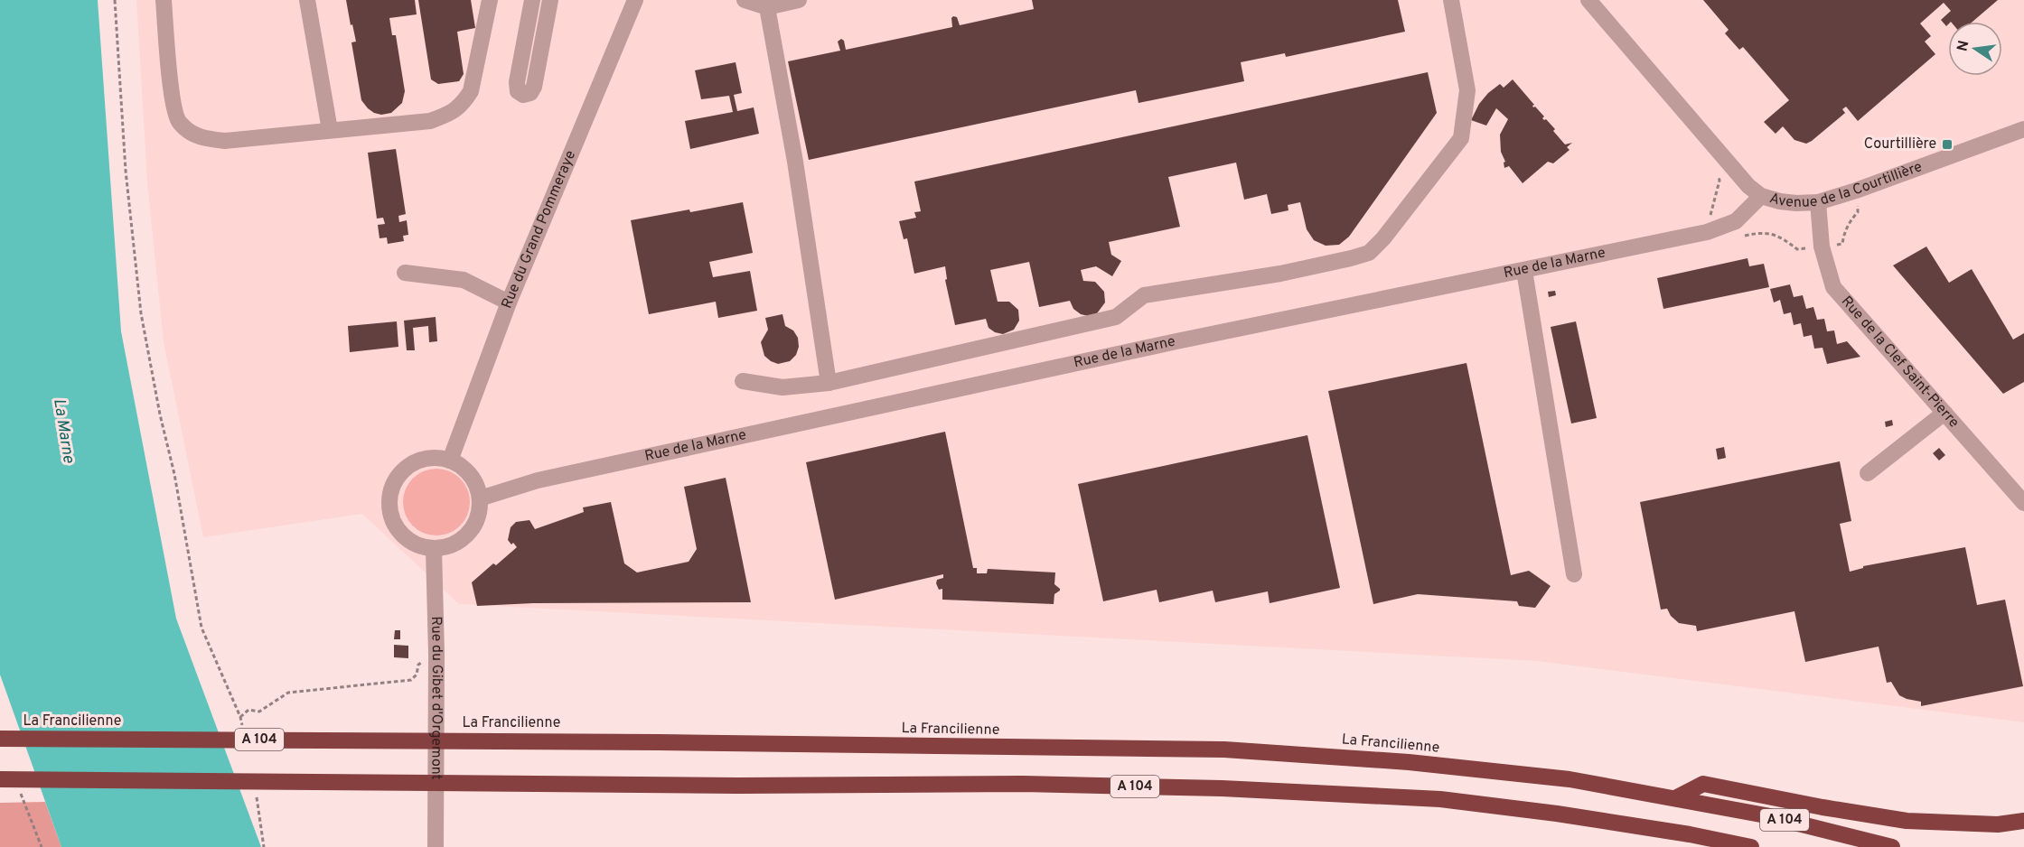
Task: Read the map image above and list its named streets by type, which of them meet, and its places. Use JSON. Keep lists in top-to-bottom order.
{
  "streets": {
    "highway": ["La Francilienne", "A 104"],
    "street": [
      "Avenue de la Courtillière",
      "Rue du Grand Pommeraye",
      "Rue de la Marne",
      "Rue de la Clef Saint-Pierre",
      "Rue du Gibet d'Orgemont"
    ]
  },
  "crossings": [
    ["Avenue de la Courtillière", "Rue de la Marne"],
    ["Avenue de la Courtillière", "Rue de la Clef Saint-Pierre"],
    ["Rue du Grand Pommeraye", "Rue de la Marne"],
    ["Rue du Grand Pommeraye", "Rue du Gibet d'Orgemont"],
    ["Rue de la Marne", "Rue du Gibet d'Orgemont"]
  ],
  "water": ["La Marne"],
  "places": {
    "transit": ["Courtillière"]
  },
  "north": "left"
}
